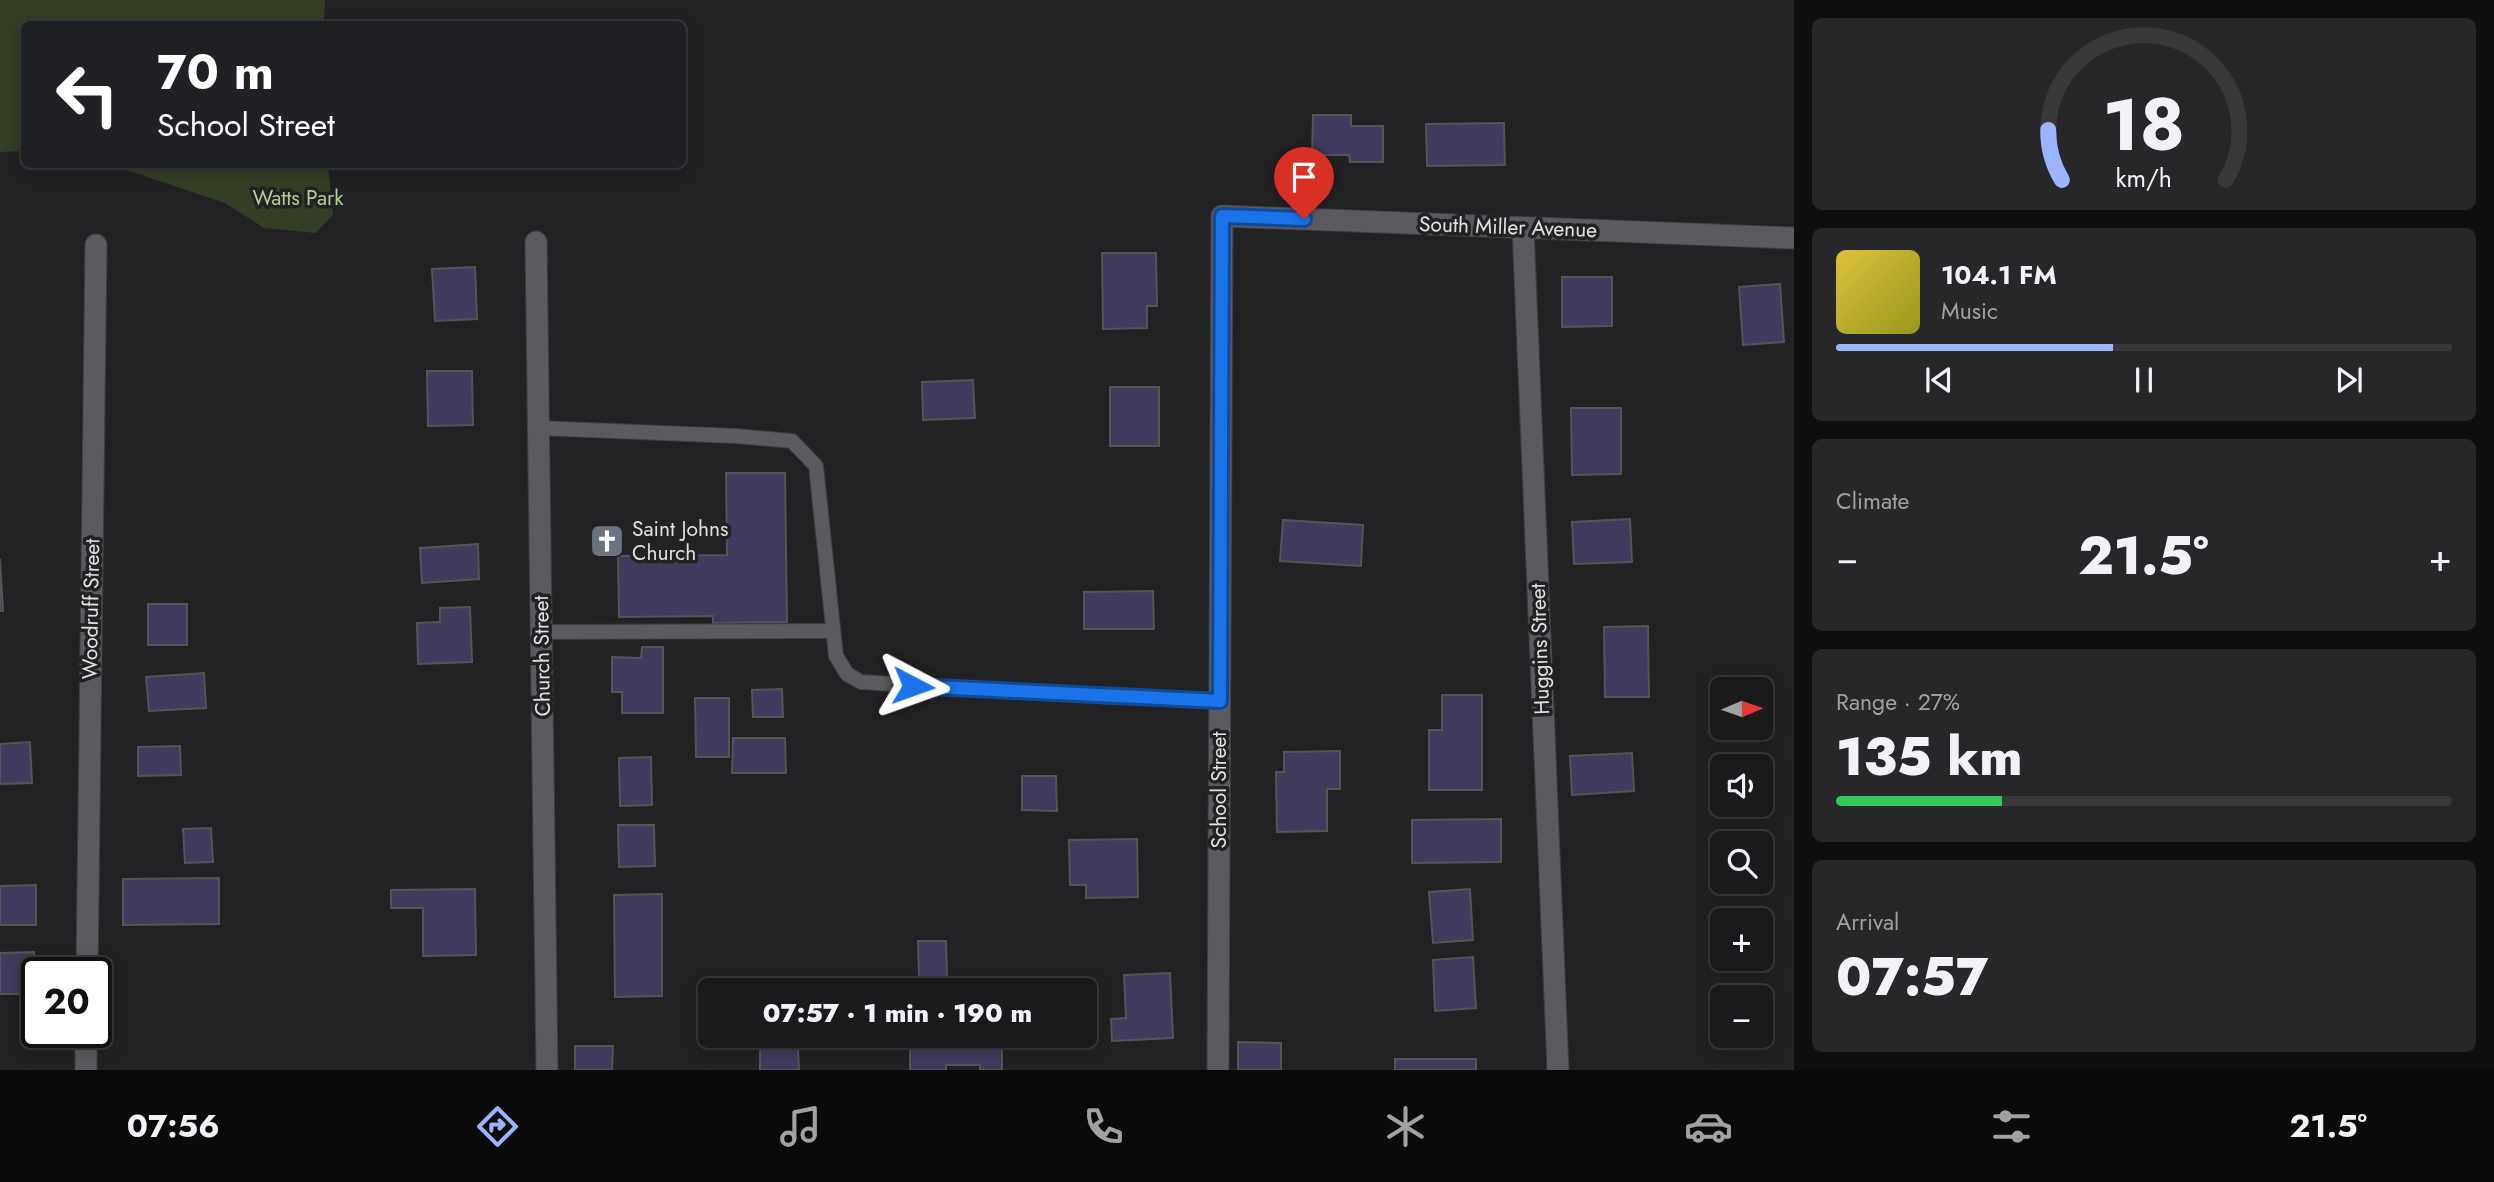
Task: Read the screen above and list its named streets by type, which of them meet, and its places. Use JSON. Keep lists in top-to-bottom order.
{
  "streets": {
    "street": [
      "South Miller Avenue",
      "Woodruff Street",
      "Huggins Street",
      "Church Street",
      "School Street"
    ]
  },
  "crossings": [
    ["South Miller Avenue", "Huggins Street"],
    ["South Miller Avenue", "School Street"]
  ],
  "parks": ["Watts Park"],
  "places": {
    "church": ["Saint Johns Church"]
  },
  "north": "right",
  "page": {
    "turn": ["70 m", "School Street"],
    "song": ["104.1 FM", "Music"],
    "tile": [
      "Climate",
      ["Range · 27%", "135 km"],
      ["Arrival", "07:57"]
    ],
    "heat": ["−", "21.5°", "+"],
    "map_buttons": ["+", "−"],
    "limit": "20",
    "trip": "07:57 · 1 min · 190 m",
    "tabs": ["07:56", "21.5°"],
    "gauge": ["18", "km/h"]
  }
}
